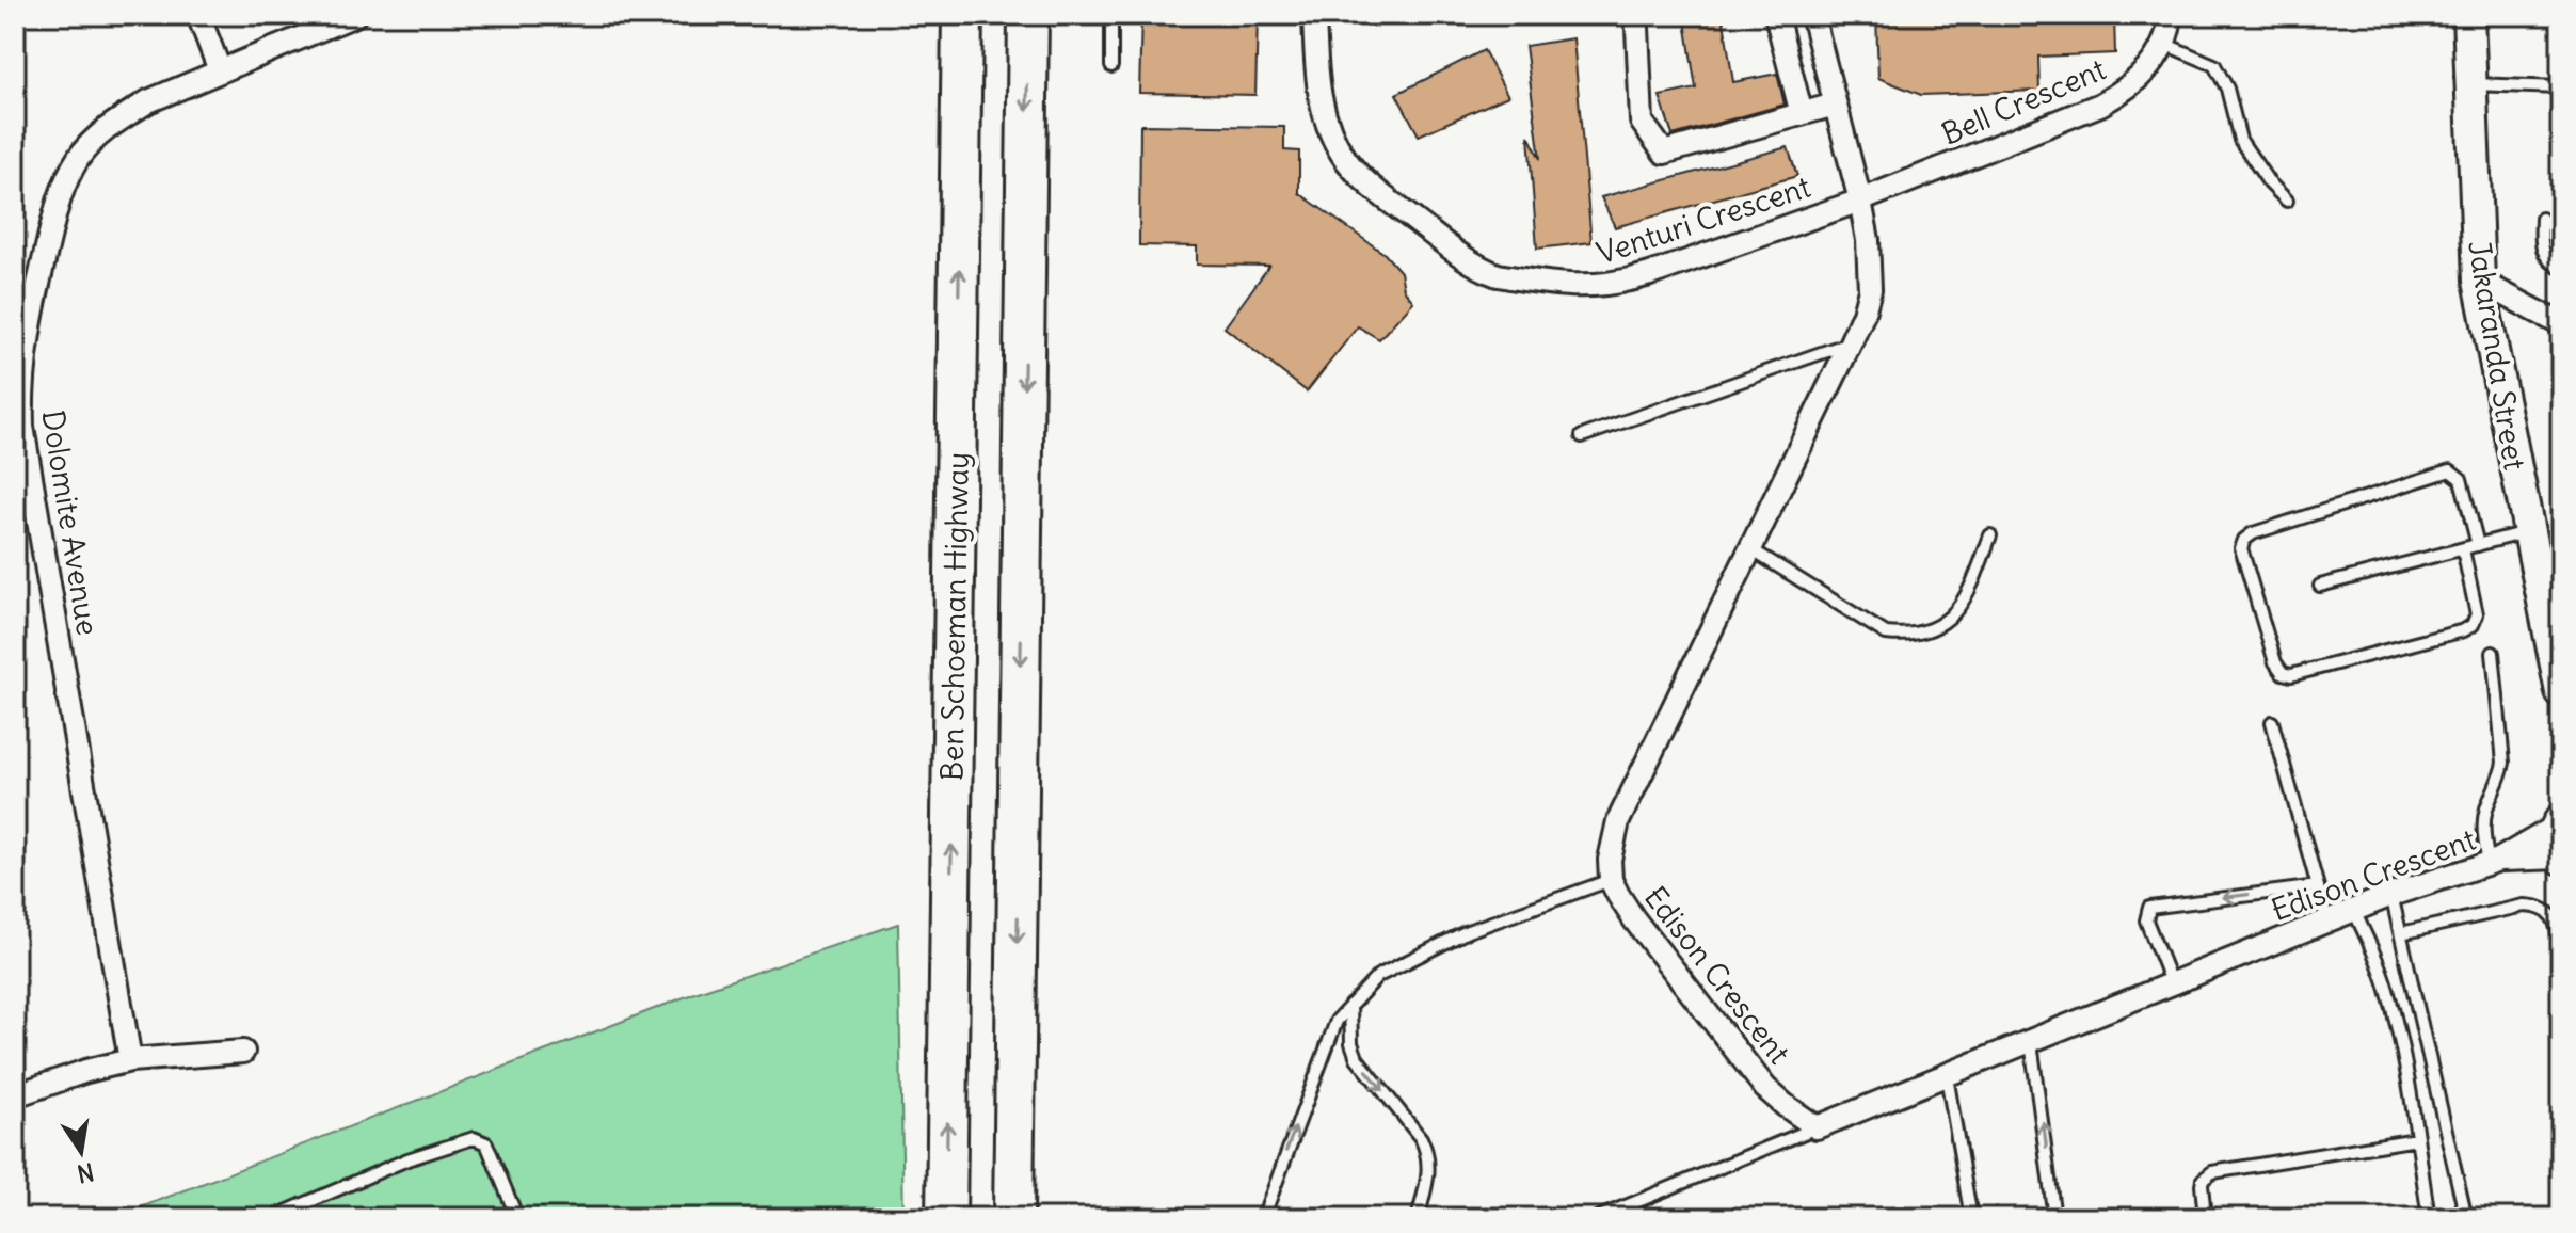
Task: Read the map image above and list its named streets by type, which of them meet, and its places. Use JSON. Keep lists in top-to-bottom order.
{
  "streets": {
    "highway": ["Ben Schoeman Highway"],
    "street": [
      "Bell Crescent",
      "Venturi Crescent",
      "Jakaranda Street",
      "Dolomite Avenue",
      "Edison Crescent"
    ]
  },
  "crossings": [
    ["Bell Crescent", "Venturi Crescent"],
    ["Bell Crescent", "Edison Crescent"],
    ["Venturi Crescent", "Edison Crescent"]
  ],
  "north": "bottom"
}
